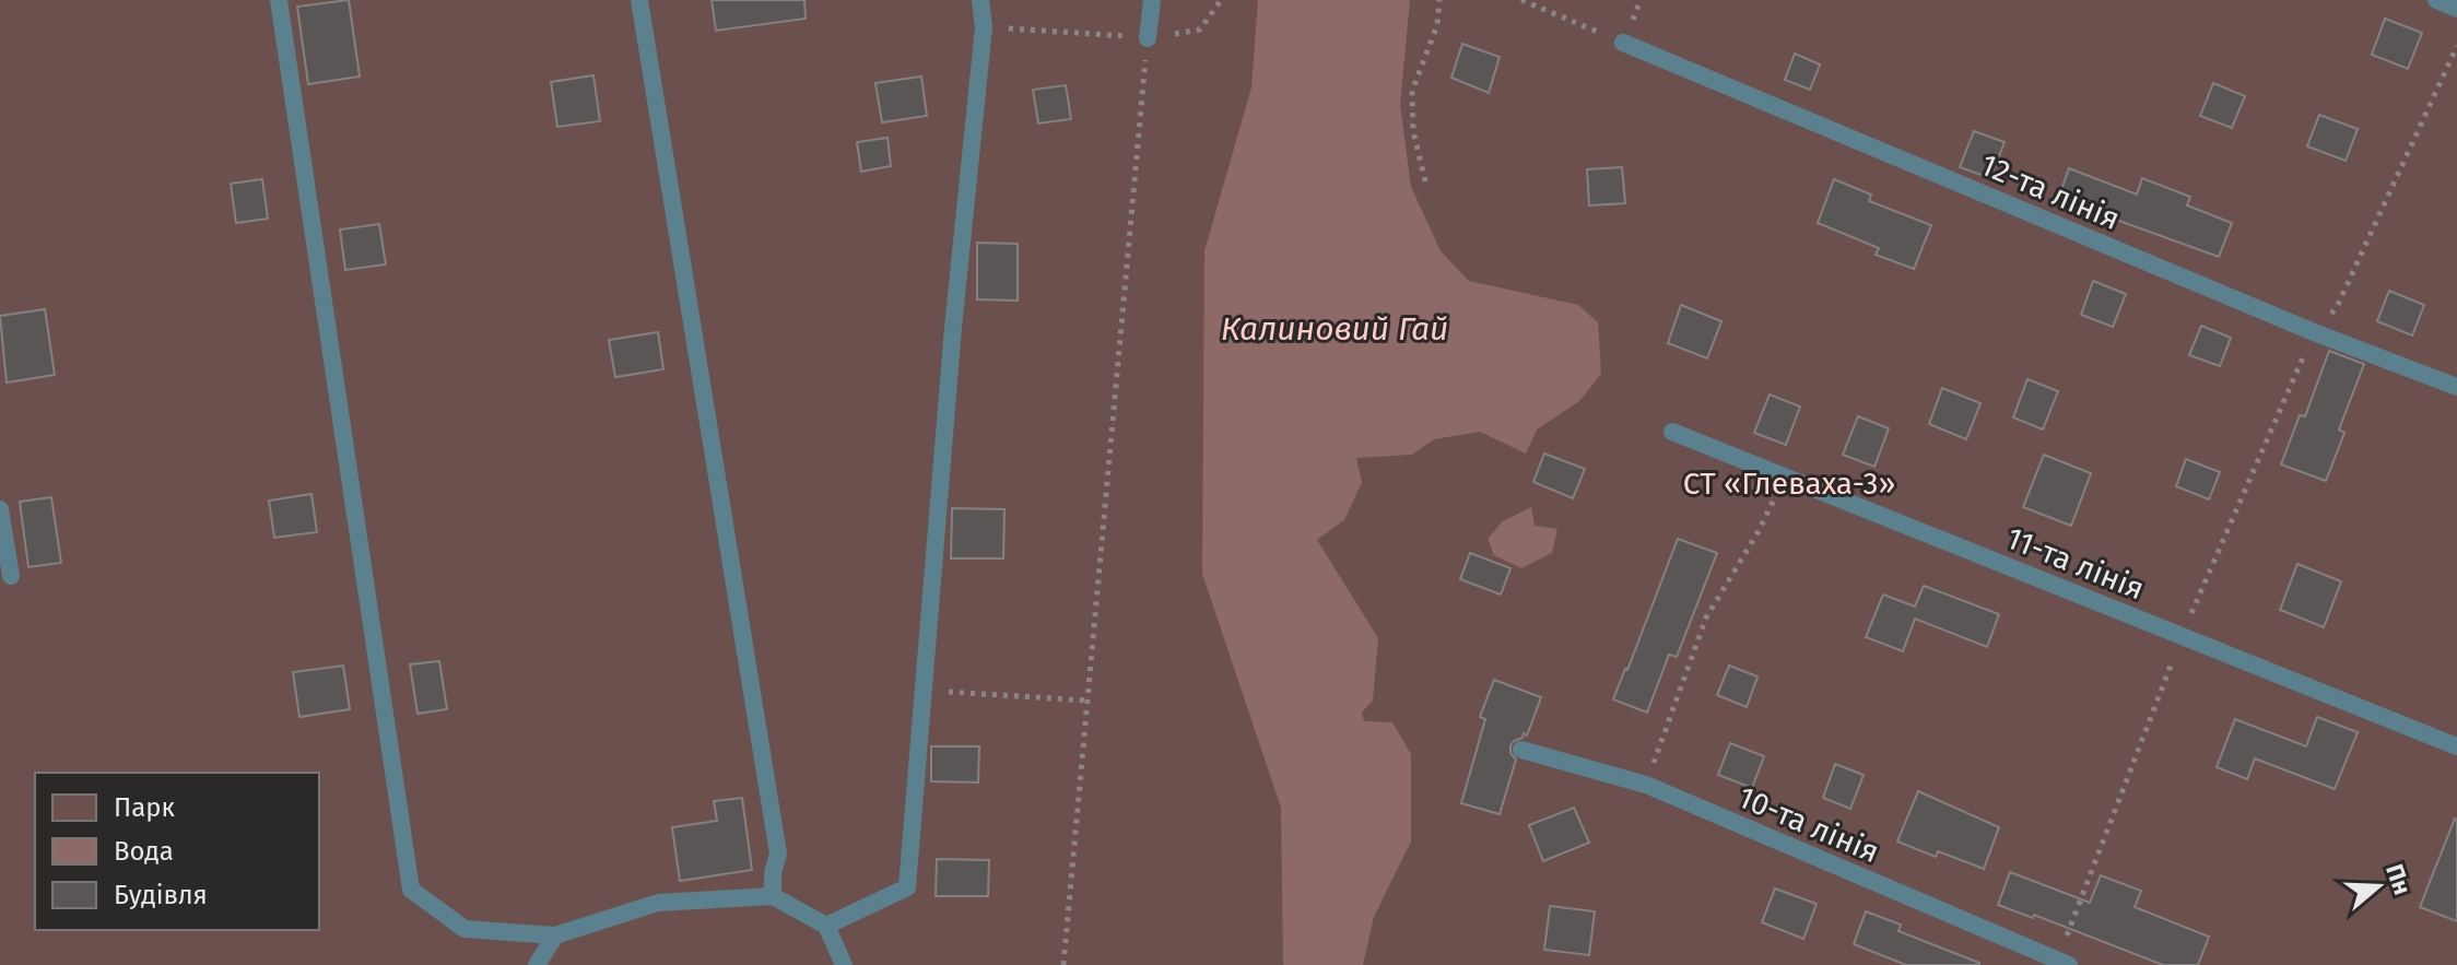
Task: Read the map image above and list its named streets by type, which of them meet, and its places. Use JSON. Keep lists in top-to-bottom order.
{
  "streets": {
    "lane": ["12-та лінія", "11-та лінія", "10-та лінія"]
  },
  "water": ["Калиновий Гай"],
  "parks": ["СТ «Глеваха-3»"],
  "legend": ["Парк", "Вода", "Будівля"],
  "north": "right"
}
